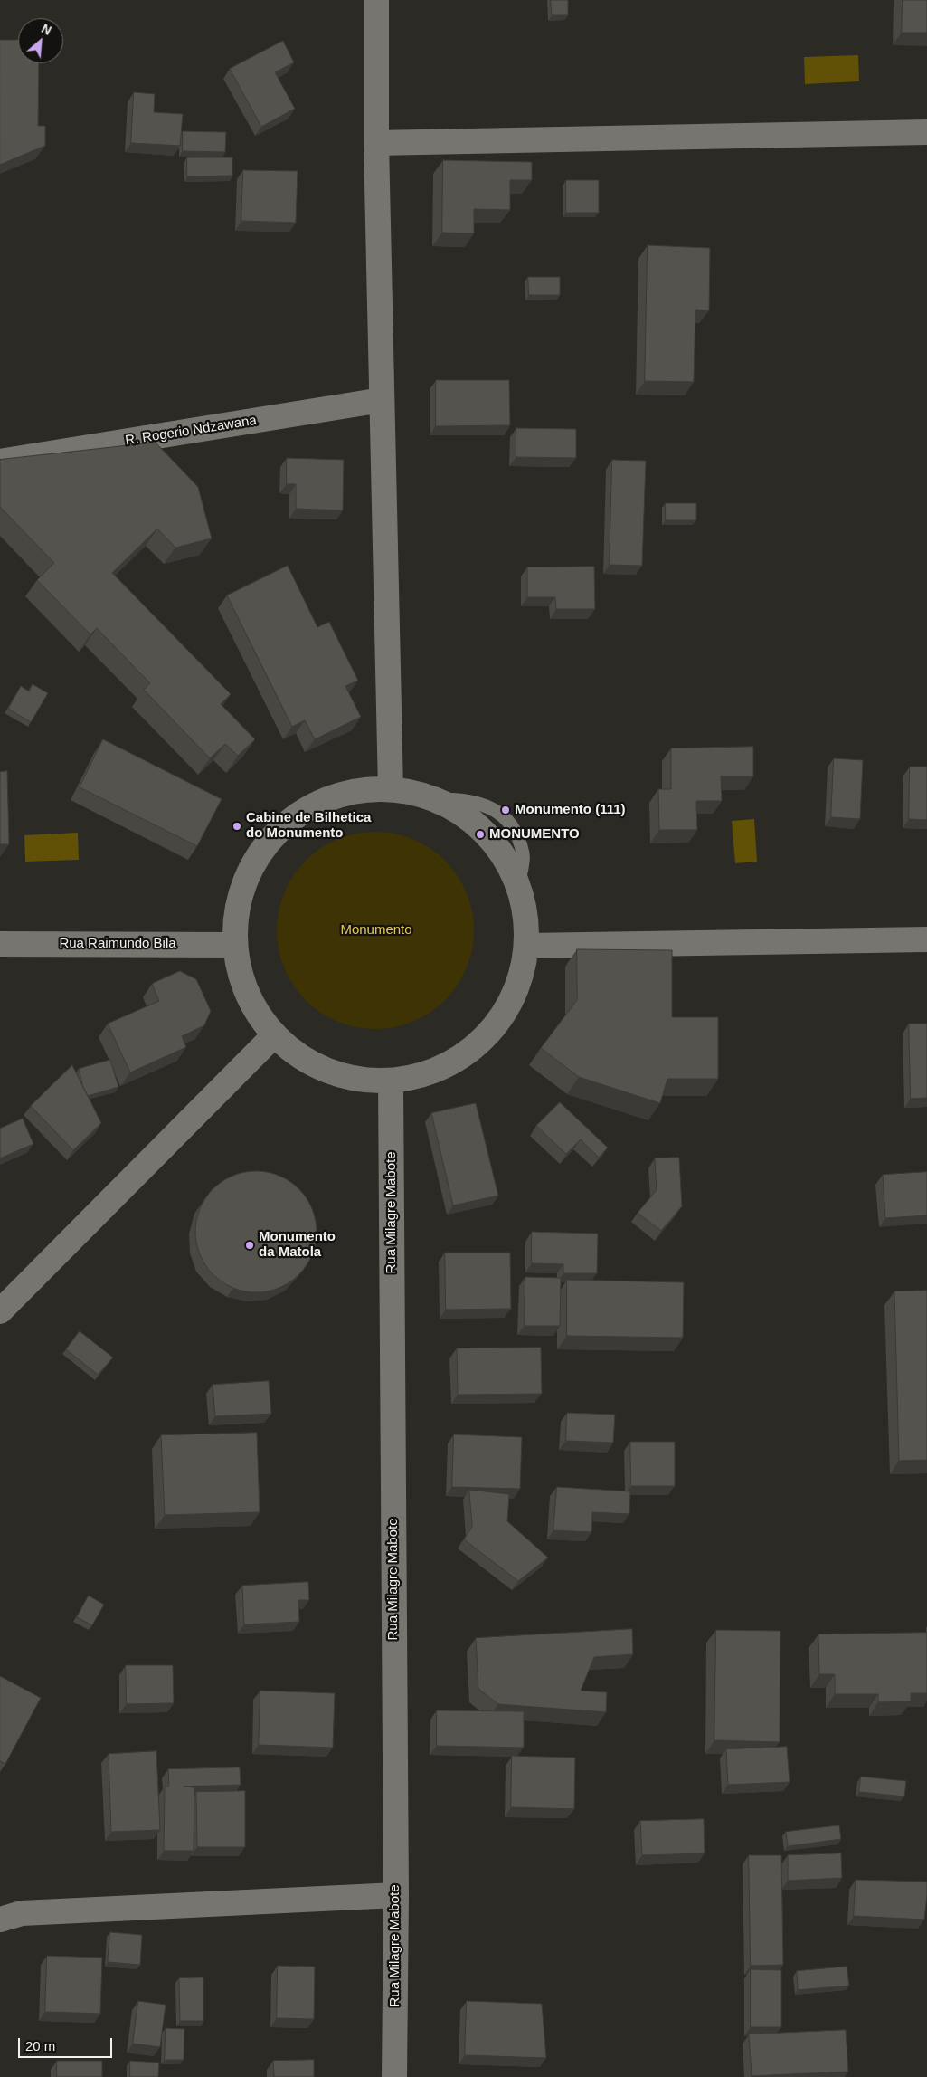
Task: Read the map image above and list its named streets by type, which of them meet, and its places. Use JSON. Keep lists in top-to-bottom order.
{
  "streets": {
    "street": ["R. Rogerio Ndzawana", "Rua Raimundo Bila", "Rua Milagre Mabote"]
  },
  "parks": ["Monumento"],
  "places": [
    "Monumento (111)",
    "Cabine de Bilhetica do Monumento",
    "MONUMENTO",
    "Monumento da Matola"
  ],
  "scale_bar": "20 m",
  "north": "top right"
}
